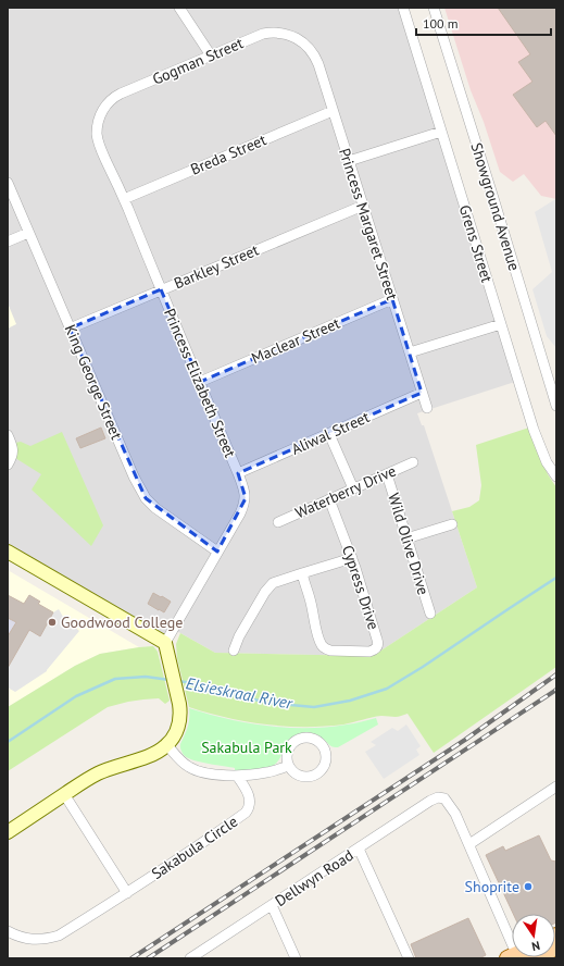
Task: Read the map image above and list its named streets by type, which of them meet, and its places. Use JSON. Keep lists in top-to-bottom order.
{
  "streets": {
    "street": [
      "Gogman Street",
      "Breda Street",
      "Showground Avenue",
      "Princess Margaret Street",
      "Grens Street",
      "Barkley Street",
      "Maclear Street",
      "King George Street",
      "Princess Elizabeth Street",
      "Aliwal Street",
      "Waterberry Drive",
      "Wild Olive Drive",
      "Cypress Drive",
      "Sakabula Circle",
      "Dellwyn Road"
    ]
  },
  "crossings": [
    ["Gogman Street", "Princess Margaret Street"],
    ["Gogman Street", "Princess Elizabeth Street"],
    ["Breda Street", "Princess Margaret Street"],
    ["Breda Street", "Princess Elizabeth Street"],
    ["Princess Margaret Street", "Barkley Street"],
    ["Princess Margaret Street", "Maclear Street"],
    ["Princess Margaret Street", "Aliwal Street"],
    ["Barkley Street", "King George Street"],
    ["Barkley Street", "Princess Elizabeth Street"],
    ["Maclear Street", "Princess Elizabeth Street"],
    ["King George Street", "Princess Elizabeth Street"],
    ["Princess Elizabeth Street", "Aliwal Street"],
    ["Waterberry Drive", "Wild Olive Drive"],
    ["Waterberry Drive", "Cypress Drive"]
  ],
  "water": ["Elsieskraal River"],
  "parks": ["Sakabula Park"],
  "places": ["Goodwood College", "Shoprite"],
  "scale_bar": "100 m",
  "north": "bottom"
}
